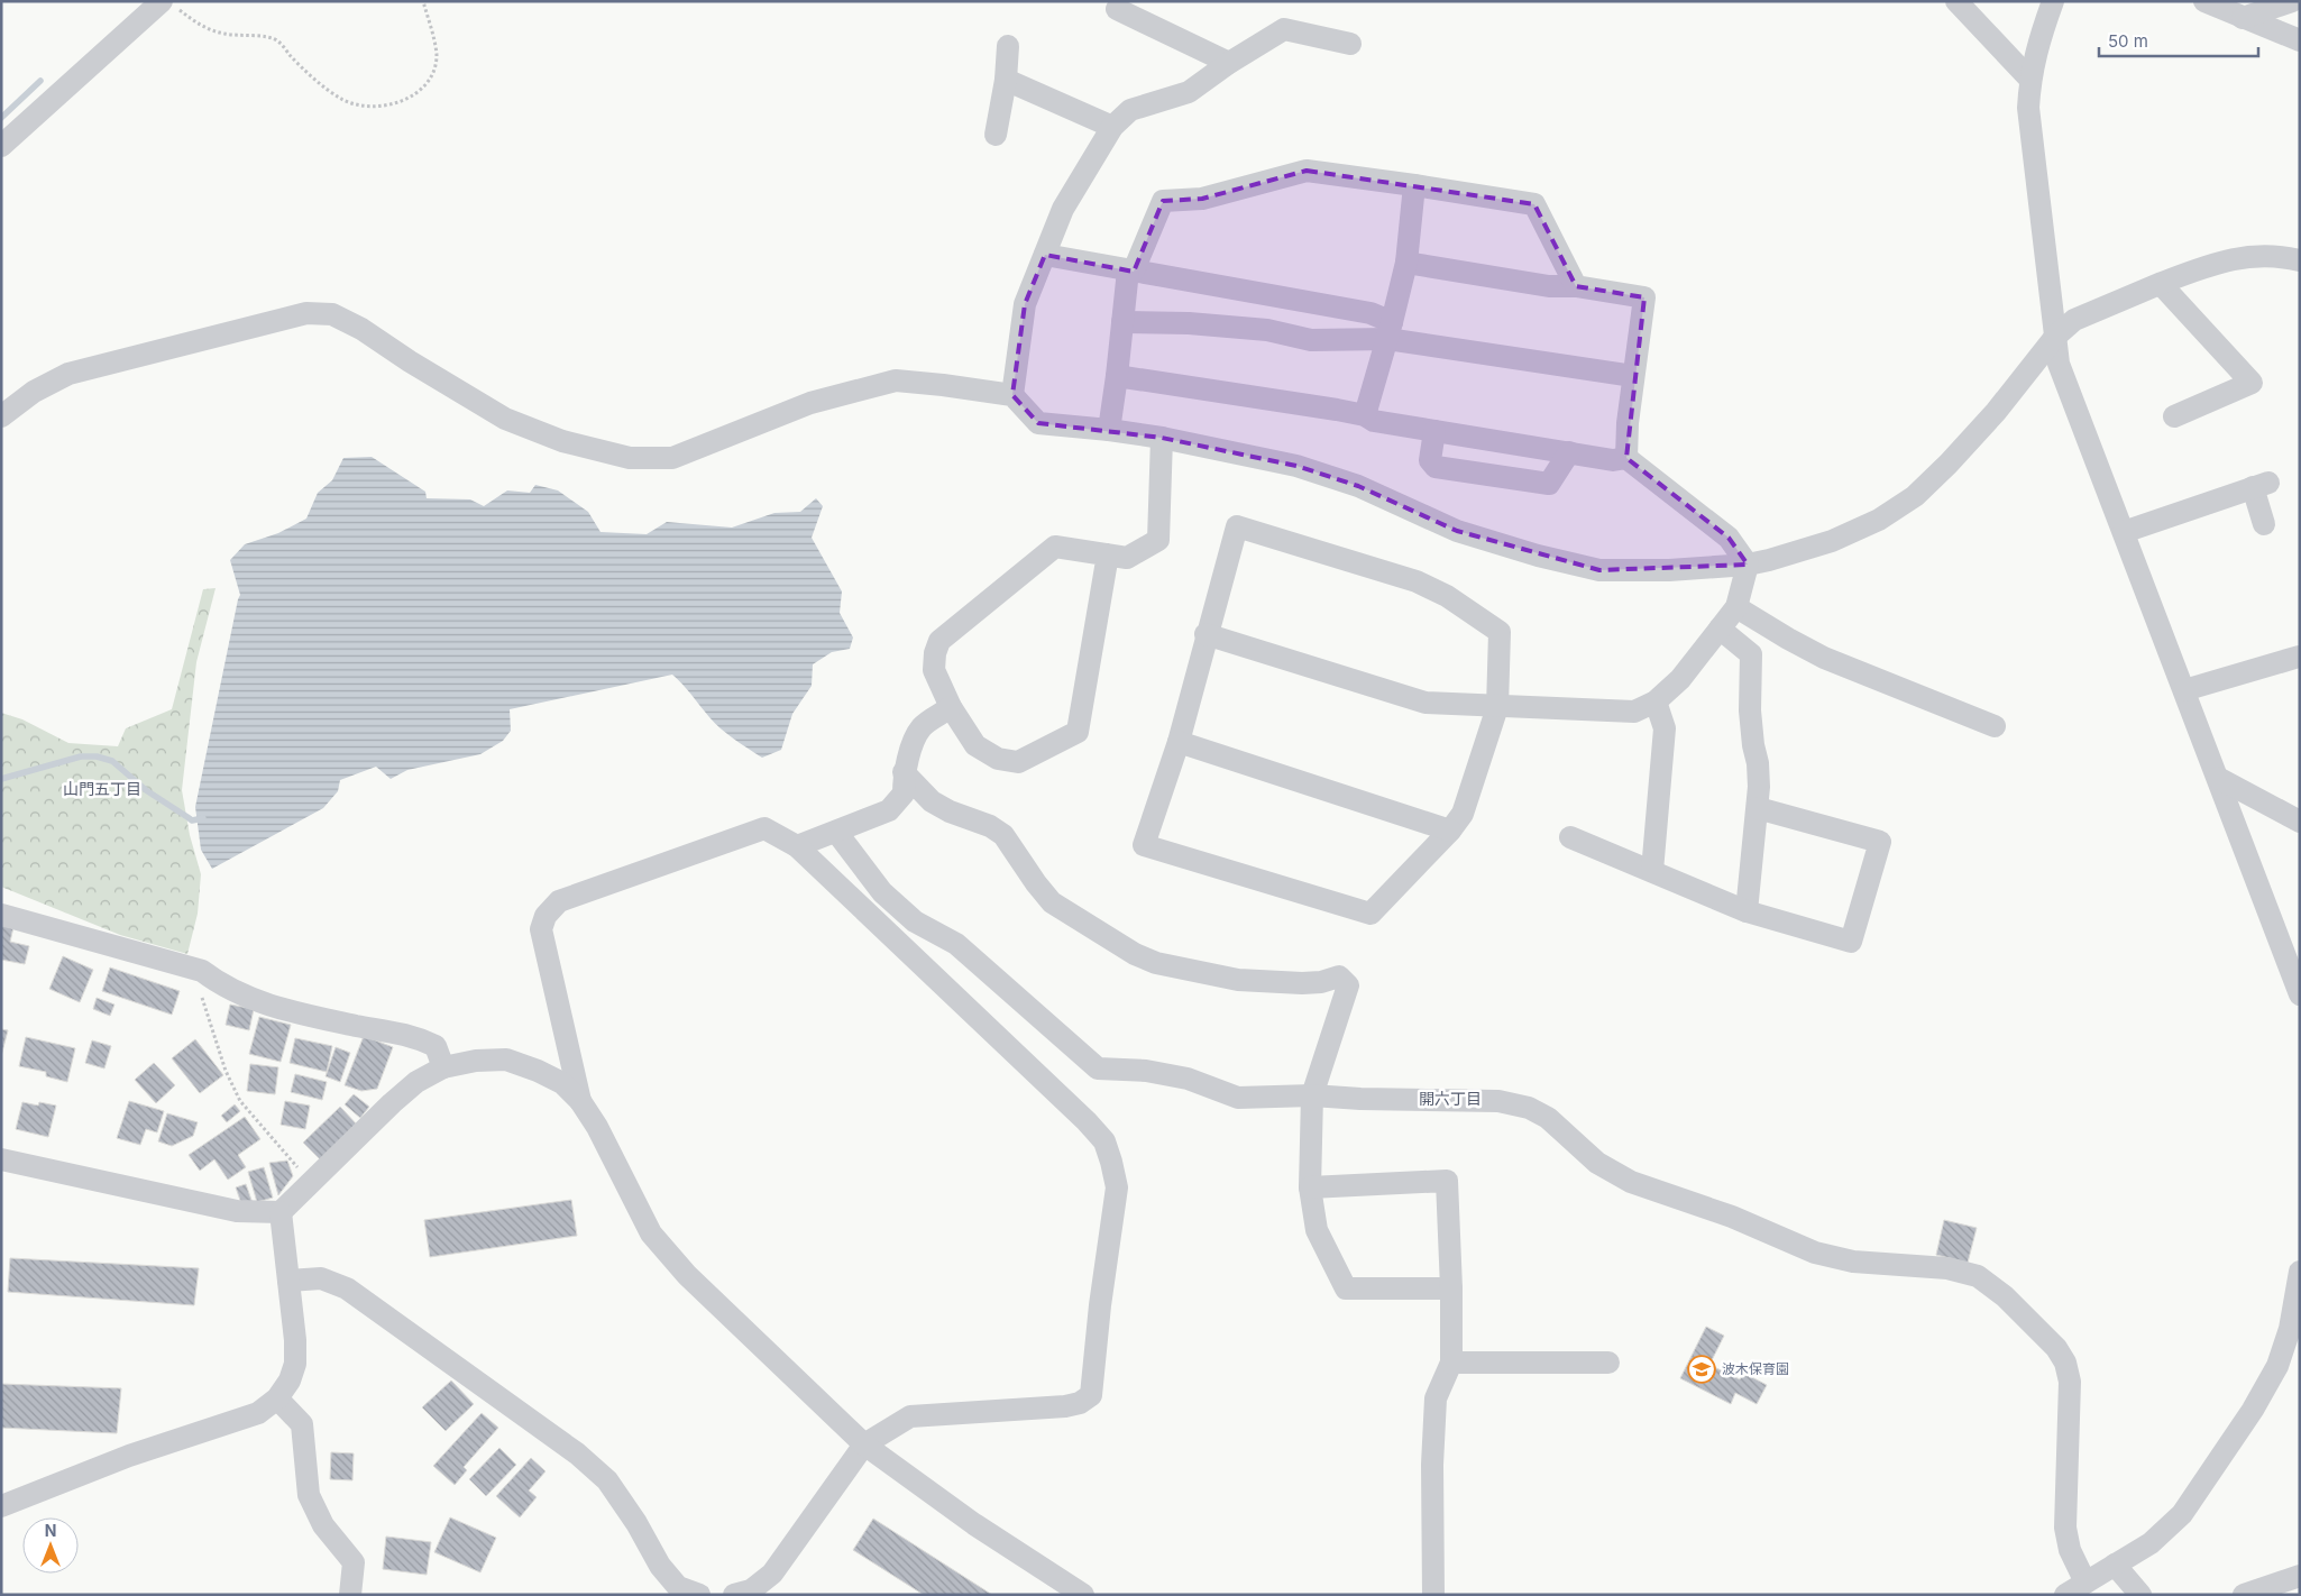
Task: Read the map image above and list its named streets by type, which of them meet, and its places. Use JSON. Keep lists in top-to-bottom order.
{
  "districts": ["山門五丁目", "開六丁目"],
  "places": {
    "school or university": ["波木保育園"]
  },
  "scale_bar": "50 m",
  "north": "top"
}
